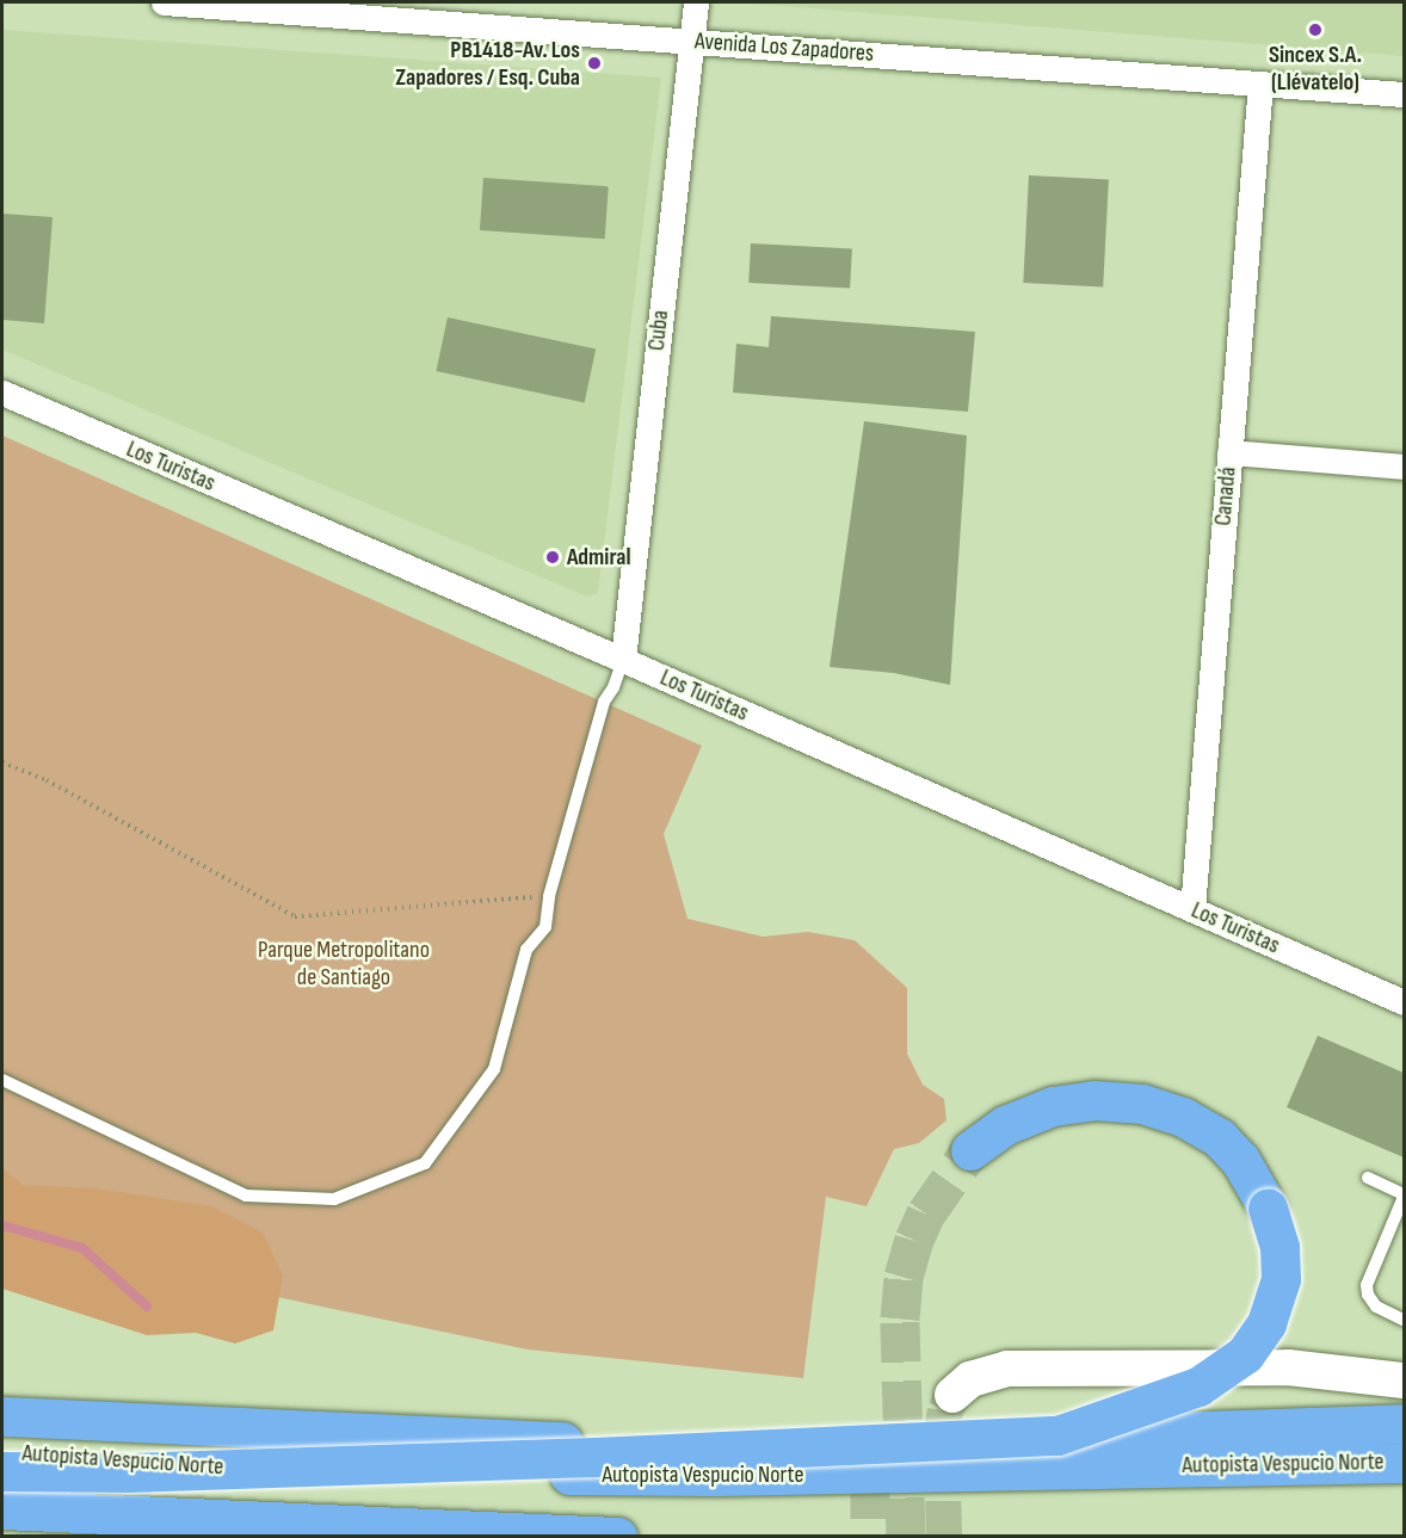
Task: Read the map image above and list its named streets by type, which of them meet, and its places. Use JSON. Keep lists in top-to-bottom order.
{
  "streets": {
    "highway": ["Autopista Vespucio Norte"],
    "street": [
      "Avenida Los Zapadores",
      "Cuba",
      "Los Turistas",
      "Canadá"
    ]
  },
  "crossings": [
    ["Avenida Los Zapadores", "Cuba"],
    ["Avenida Los Zapadores", "Canadá"],
    ["Cuba", "Los Turistas"],
    ["Los Turistas", "Canadá"]
  ],
  "parks": ["Parque Metropolitano de Santiago"],
  "places": ["Sincex S.A. (Llévatelo)", "PB1418-Av. Los Zapadores / Esq. Cuba", "Admiral"]
}
